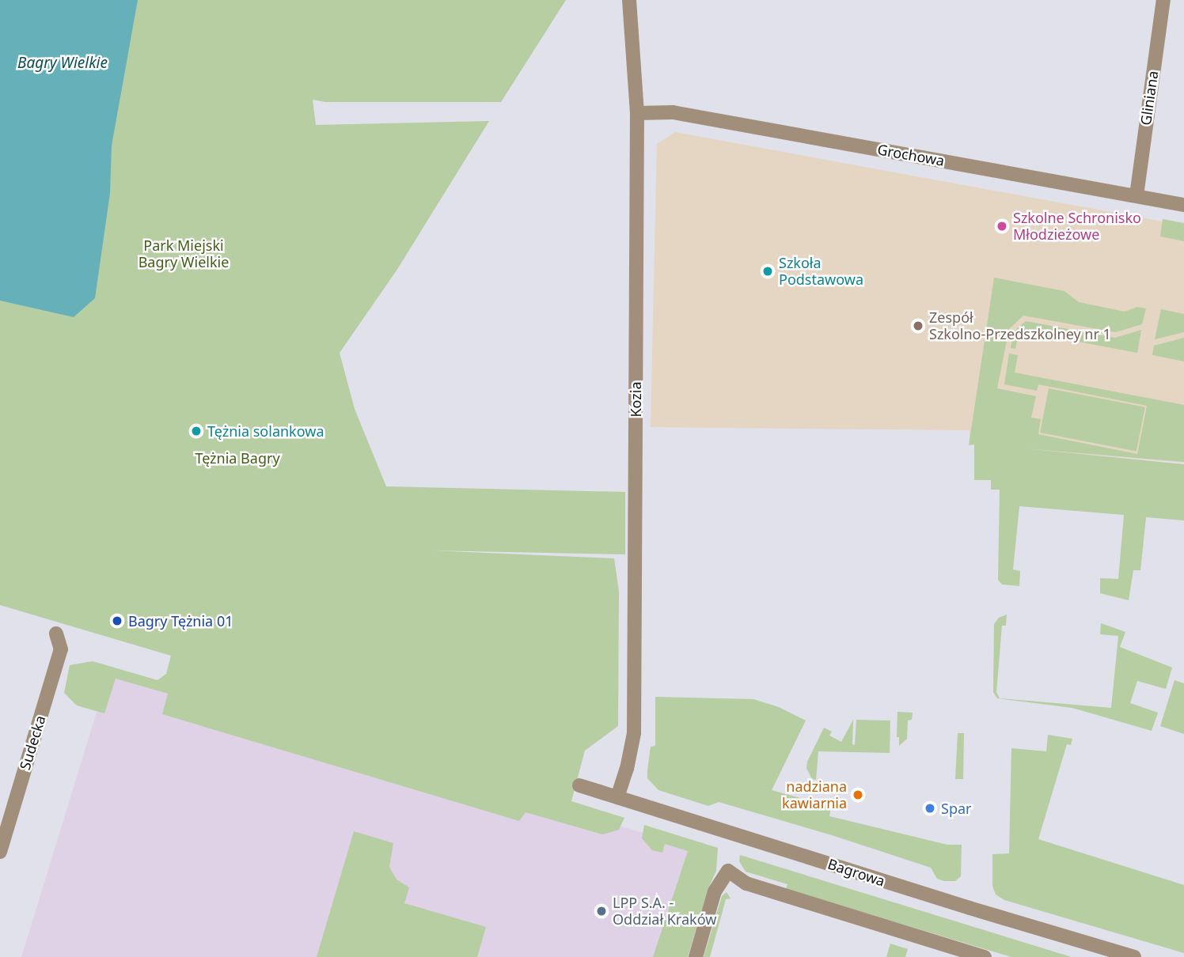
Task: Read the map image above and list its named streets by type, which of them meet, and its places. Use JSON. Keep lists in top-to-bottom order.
{
  "streets": {
    "street": [
      "Gliniana",
      "Grochowa",
      "Kozia",
      "Sudecka",
      "Bagrowa"
    ]
  },
  "crossings": [
    ["Gliniana", "Grochowa"],
    ["Grochowa", "Kozia"],
    ["Kozia", "Bagrowa"]
  ],
  "water": ["Bagry Wielkie"],
  "parks": ["Park Miejski Bagry Wielkie", "Tężnia Bagry"],
  "places": [
    "Szkolne Schronisko Młodzieżowe",
    "Szkoła Podstawowa",
    "Zespół Szkolno-Przedszkolney nr 1",
    "Tężnia solankowa",
    "Bagry Tężnia 01",
    "nadziana kawiarnia",
    "Spar",
    "LPP S.A. - Oddział Kraków"
  ]
}
